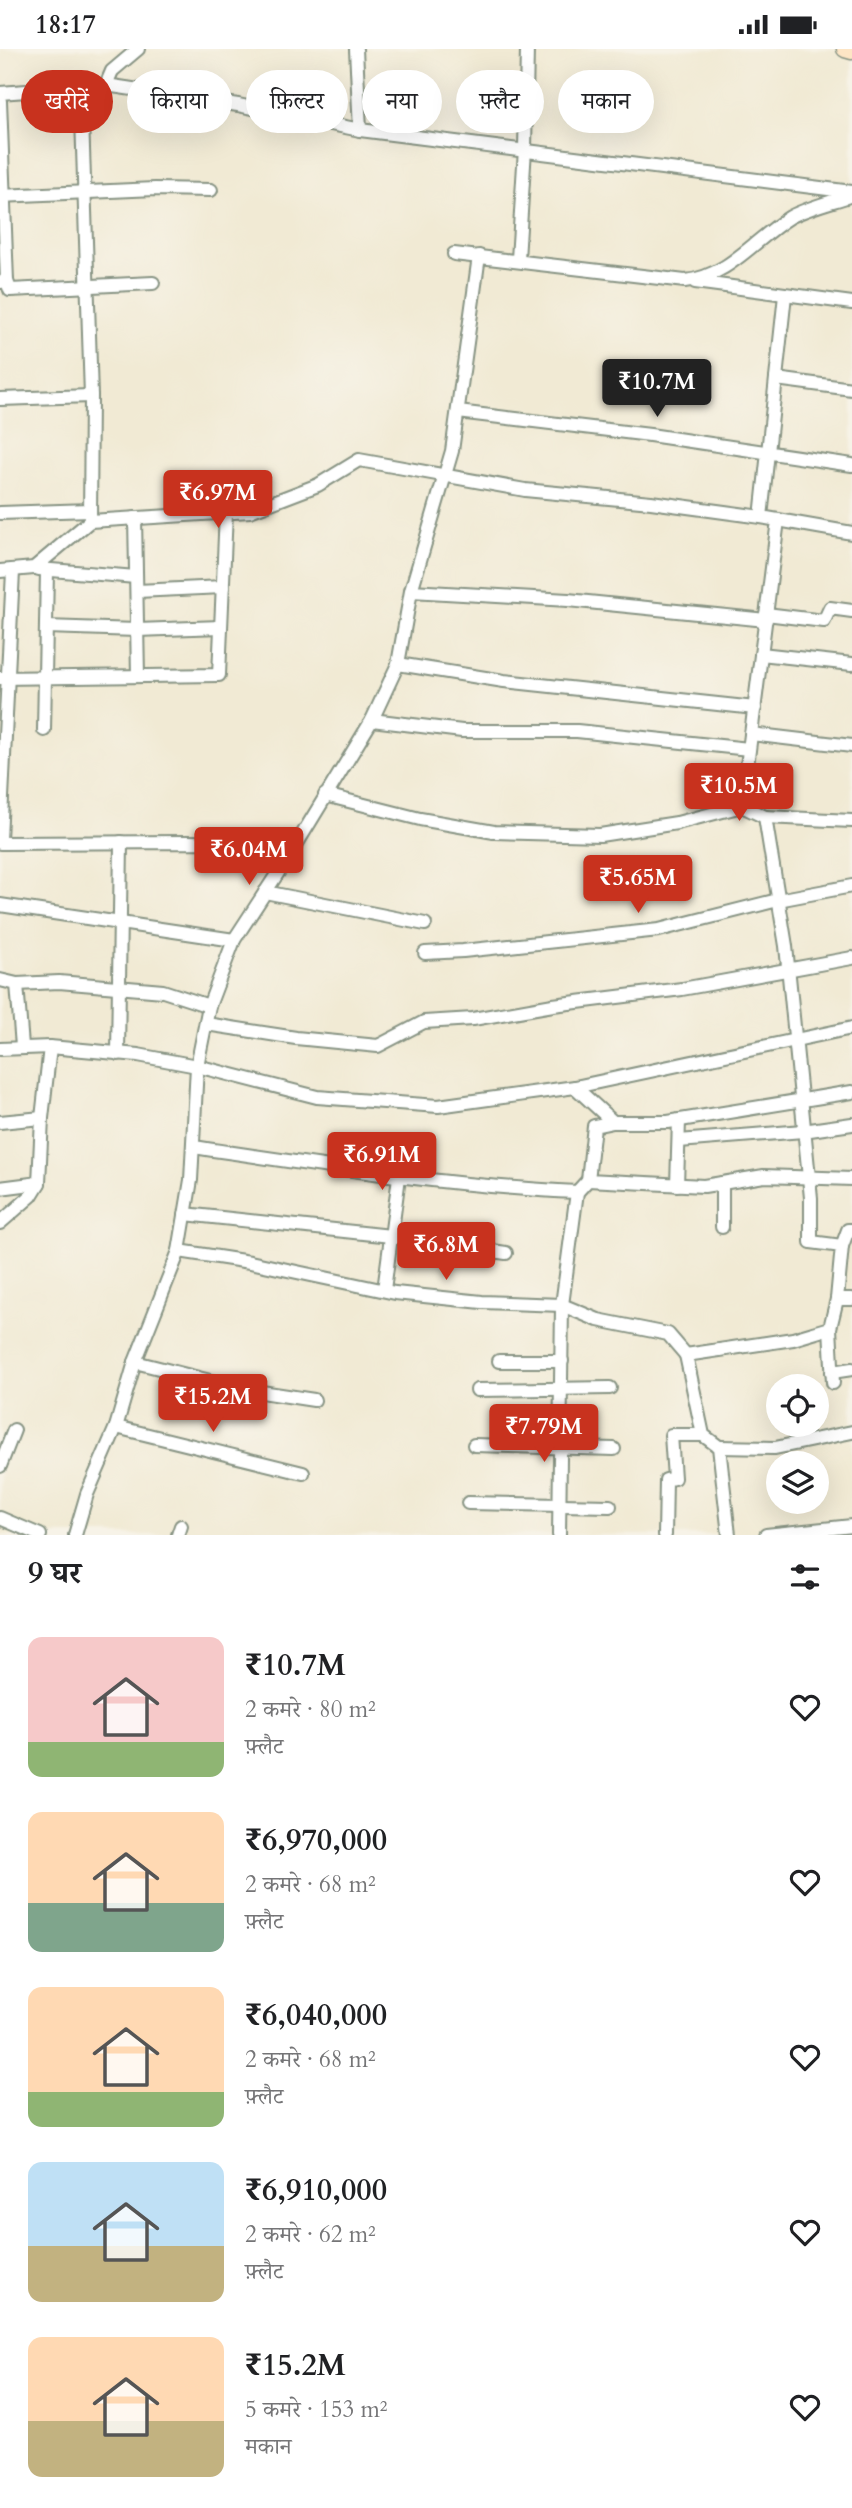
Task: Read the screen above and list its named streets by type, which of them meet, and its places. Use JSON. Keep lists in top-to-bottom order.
{
  "page": {
    "status": "18:17",
    "chip": [
      "खरीदें",
      "किराया",
      "फ़िल्टर",
      "नया",
      "फ़्लैट",
      "मकान"
    ],
    "price": [
      "₹10.7M",
      "₹6.97M",
      "₹10.5M",
      "₹6.04M",
      "₹5.65M",
      "₹6.91M",
      "₹6.8M",
      "₹15.2M",
      "₹7.79M"
    ],
    "heading": "9 घर",
    "list": [
      {
        "name": "₹10.7M",
        "note": "2 कमरे · 80 m² · फ़्लैट"
      },
      {
        "name": "₹6,970,000",
        "note": "2 कमरे · 68 m² · फ़्लैट"
      },
      {
        "name": "₹6,040,000",
        "note": "2 कमरे · 68 m² · फ़्लैट"
      },
      {
        "name": "₹6,910,000",
        "note": "2 कमरे · 62 m² · फ़्लैट"
      },
      {
        "name": "₹15.2M",
        "note": "5 कमरे · 153 m² · मकान"
      }
    ]
  }
}
